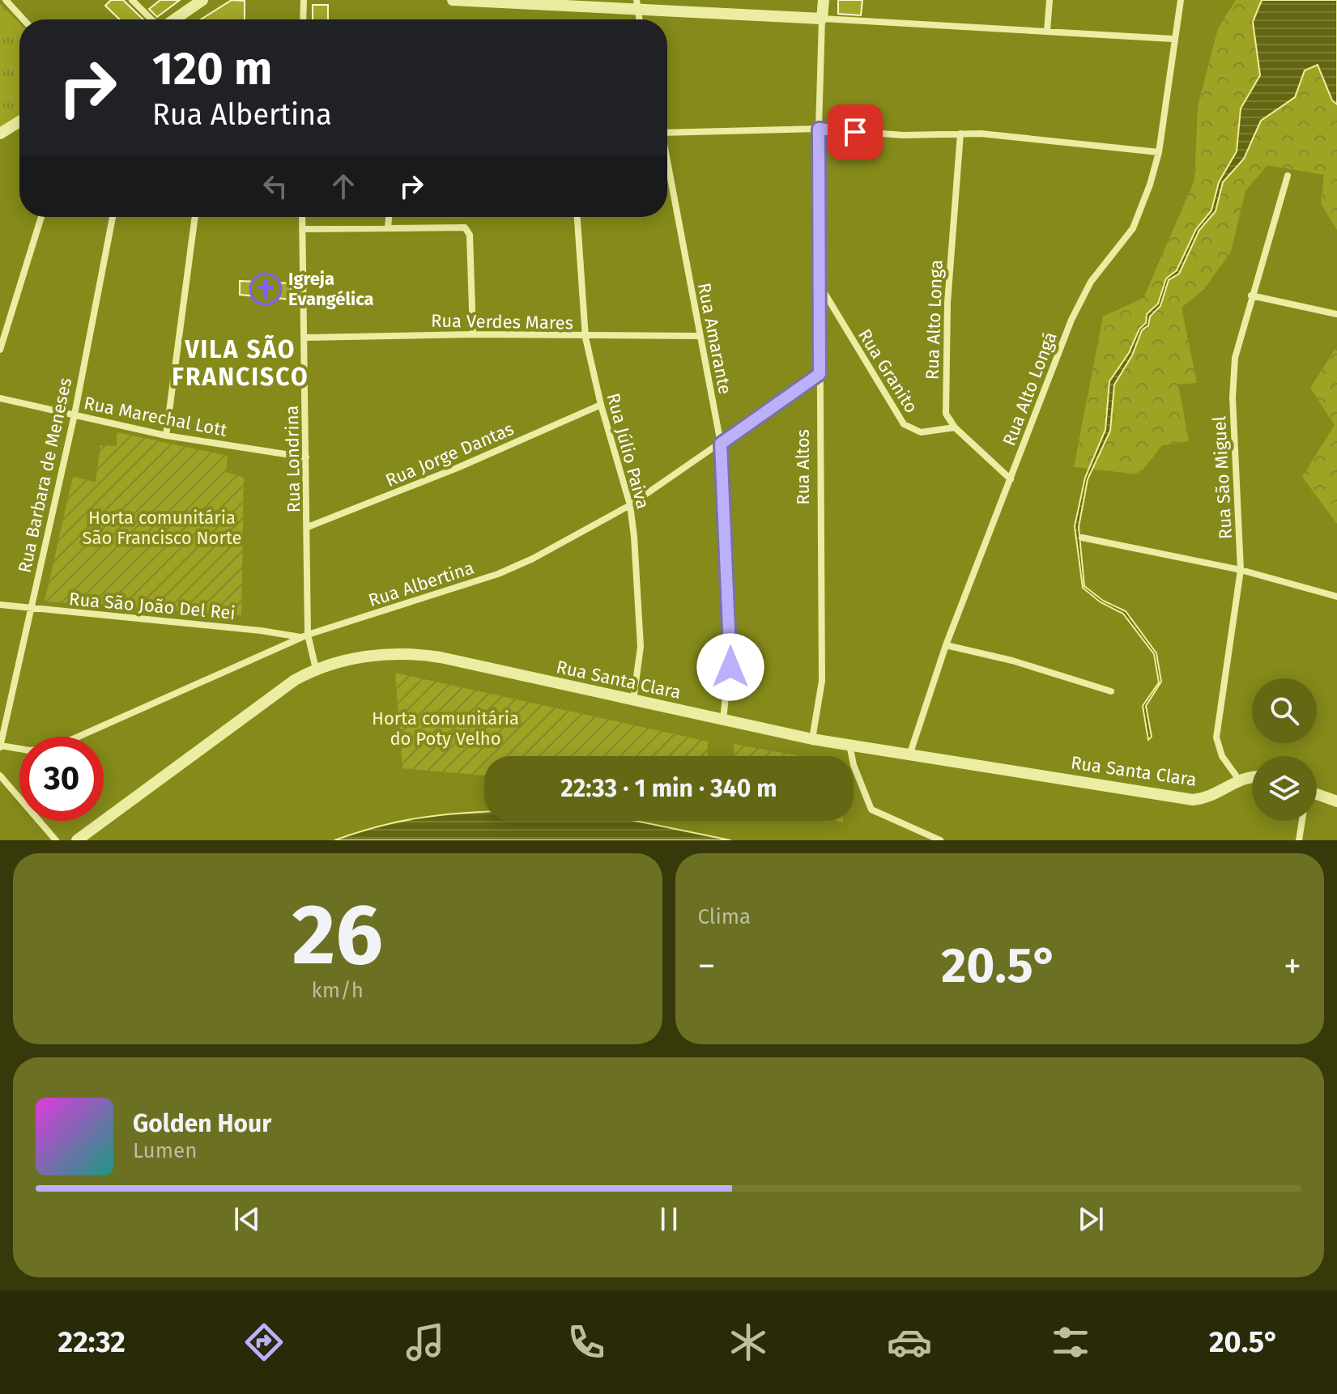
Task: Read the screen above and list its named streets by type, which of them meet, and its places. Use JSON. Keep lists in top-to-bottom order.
{
  "streets": {
    "street": [
      "Rua Alto Longa",
      "Rua Verdes Mares",
      "Rua Amarante",
      "Rua Granito",
      "Rua Alto Longá",
      "Rua Marechal Lott",
      "Rua Júlio Paiva",
      "Rua Jorge Dantas",
      "Rua Londrina",
      "Rua Altos",
      "Rua Barbara de Meneses",
      "Rua São Miguel",
      "Rua Albertina",
      "Rua São João Del Rei",
      "Rua Santa Clara"
    ]
  },
  "crossings": [
    ["Rua Alto Longa", "Rua Granito"],
    ["Rua Verdes Mares", "Rua Amarante"],
    ["Rua Verdes Mares", "Rua Júlio Paiva"],
    ["Rua Verdes Mares", "Rua Londrina"],
    ["Rua Amarante", "Rua Albertina"],
    ["Rua Amarante", "Rua Santa Clara"],
    ["Rua Granito", "Rua Altos"],
    ["Rua Alto Longá", "Rua Santa Clara"],
    ["Rua Marechal Lott", "Rua Londrina"],
    ["Rua Marechal Lott", "Rua Barbara de Meneses"],
    ["Rua Júlio Paiva", "Rua Jorge Dantas"],
    ["Rua Júlio Paiva", "Rua Albertina"],
    ["Rua Júlio Paiva", "Rua Santa Clara"],
    ["Rua Jorge Dantas", "Rua Londrina"],
    ["Rua Londrina", "Rua Albertina"],
    ["Rua Londrina", "Rua São João Del Rei"],
    ["Rua Londrina", "Rua Santa Clara"],
    ["Rua Altos", "Rua Albertina"],
    ["Rua Altos", "Rua Santa Clara"],
    ["Rua Barbara de Meneses", "Rua Albertina"],
    ["Rua Barbara de Meneses", "Rua São João Del Rei"],
    ["Rua São Miguel", "Rua Santa Clara"],
    ["Rua Albertina", "Rua São João Del Rei"]
  ],
  "districts": ["VILA SÃO FRANCISCO"],
  "parks": ["Horta comunitária São Francisco Norte", "Horta comunitária do Poty Velho"],
  "places": {
    "church": ["Igreja Evangélica"]
  },
  "page": {
    "turn": ["120 m", "Rua Albertina"],
    "limit": "30",
    "trip": "22:33 · 1 min · 340 m",
    "tile": [
      ["26", "km/h"],
      "Clima"
    ],
    "heat": ["−", "20.5°", "+"],
    "song": ["Golden Hour", "Lumen"],
    "tabs": ["22:32", "20.5°"]
  }
}
